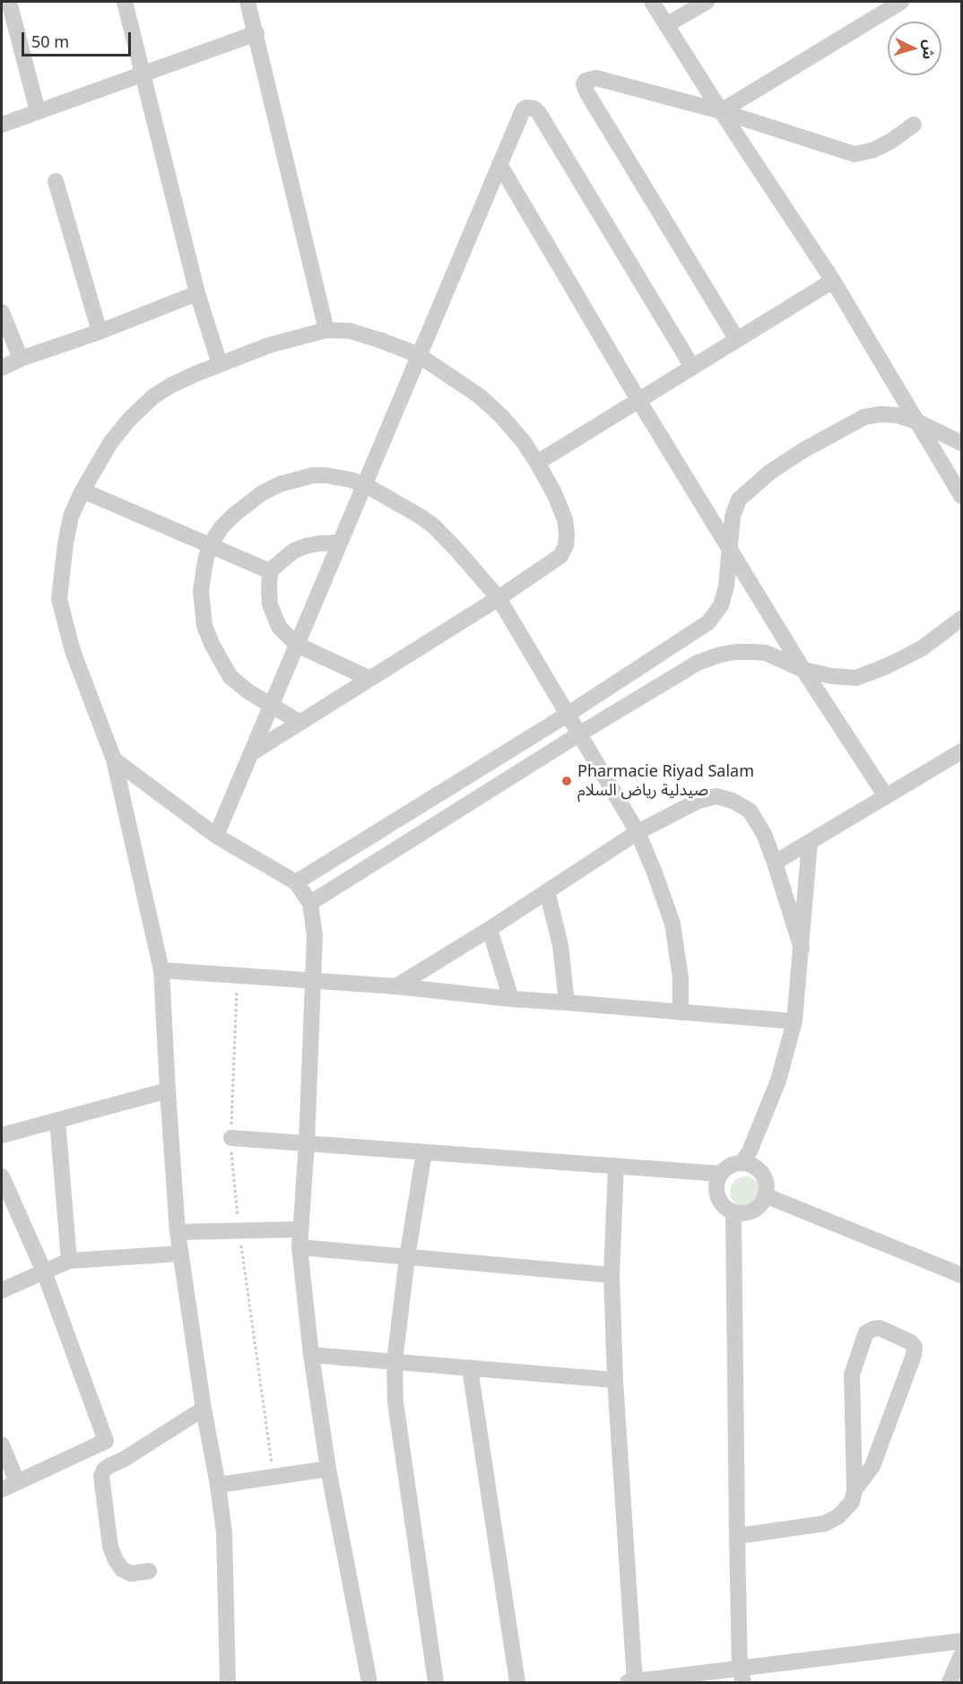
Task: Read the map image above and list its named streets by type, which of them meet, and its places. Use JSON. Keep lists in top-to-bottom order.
{
  "places": ["Pharmacie Riyad Salam صيدلية رياض السلام"],
  "scale_bar": "50 m",
  "north": "right"
}
